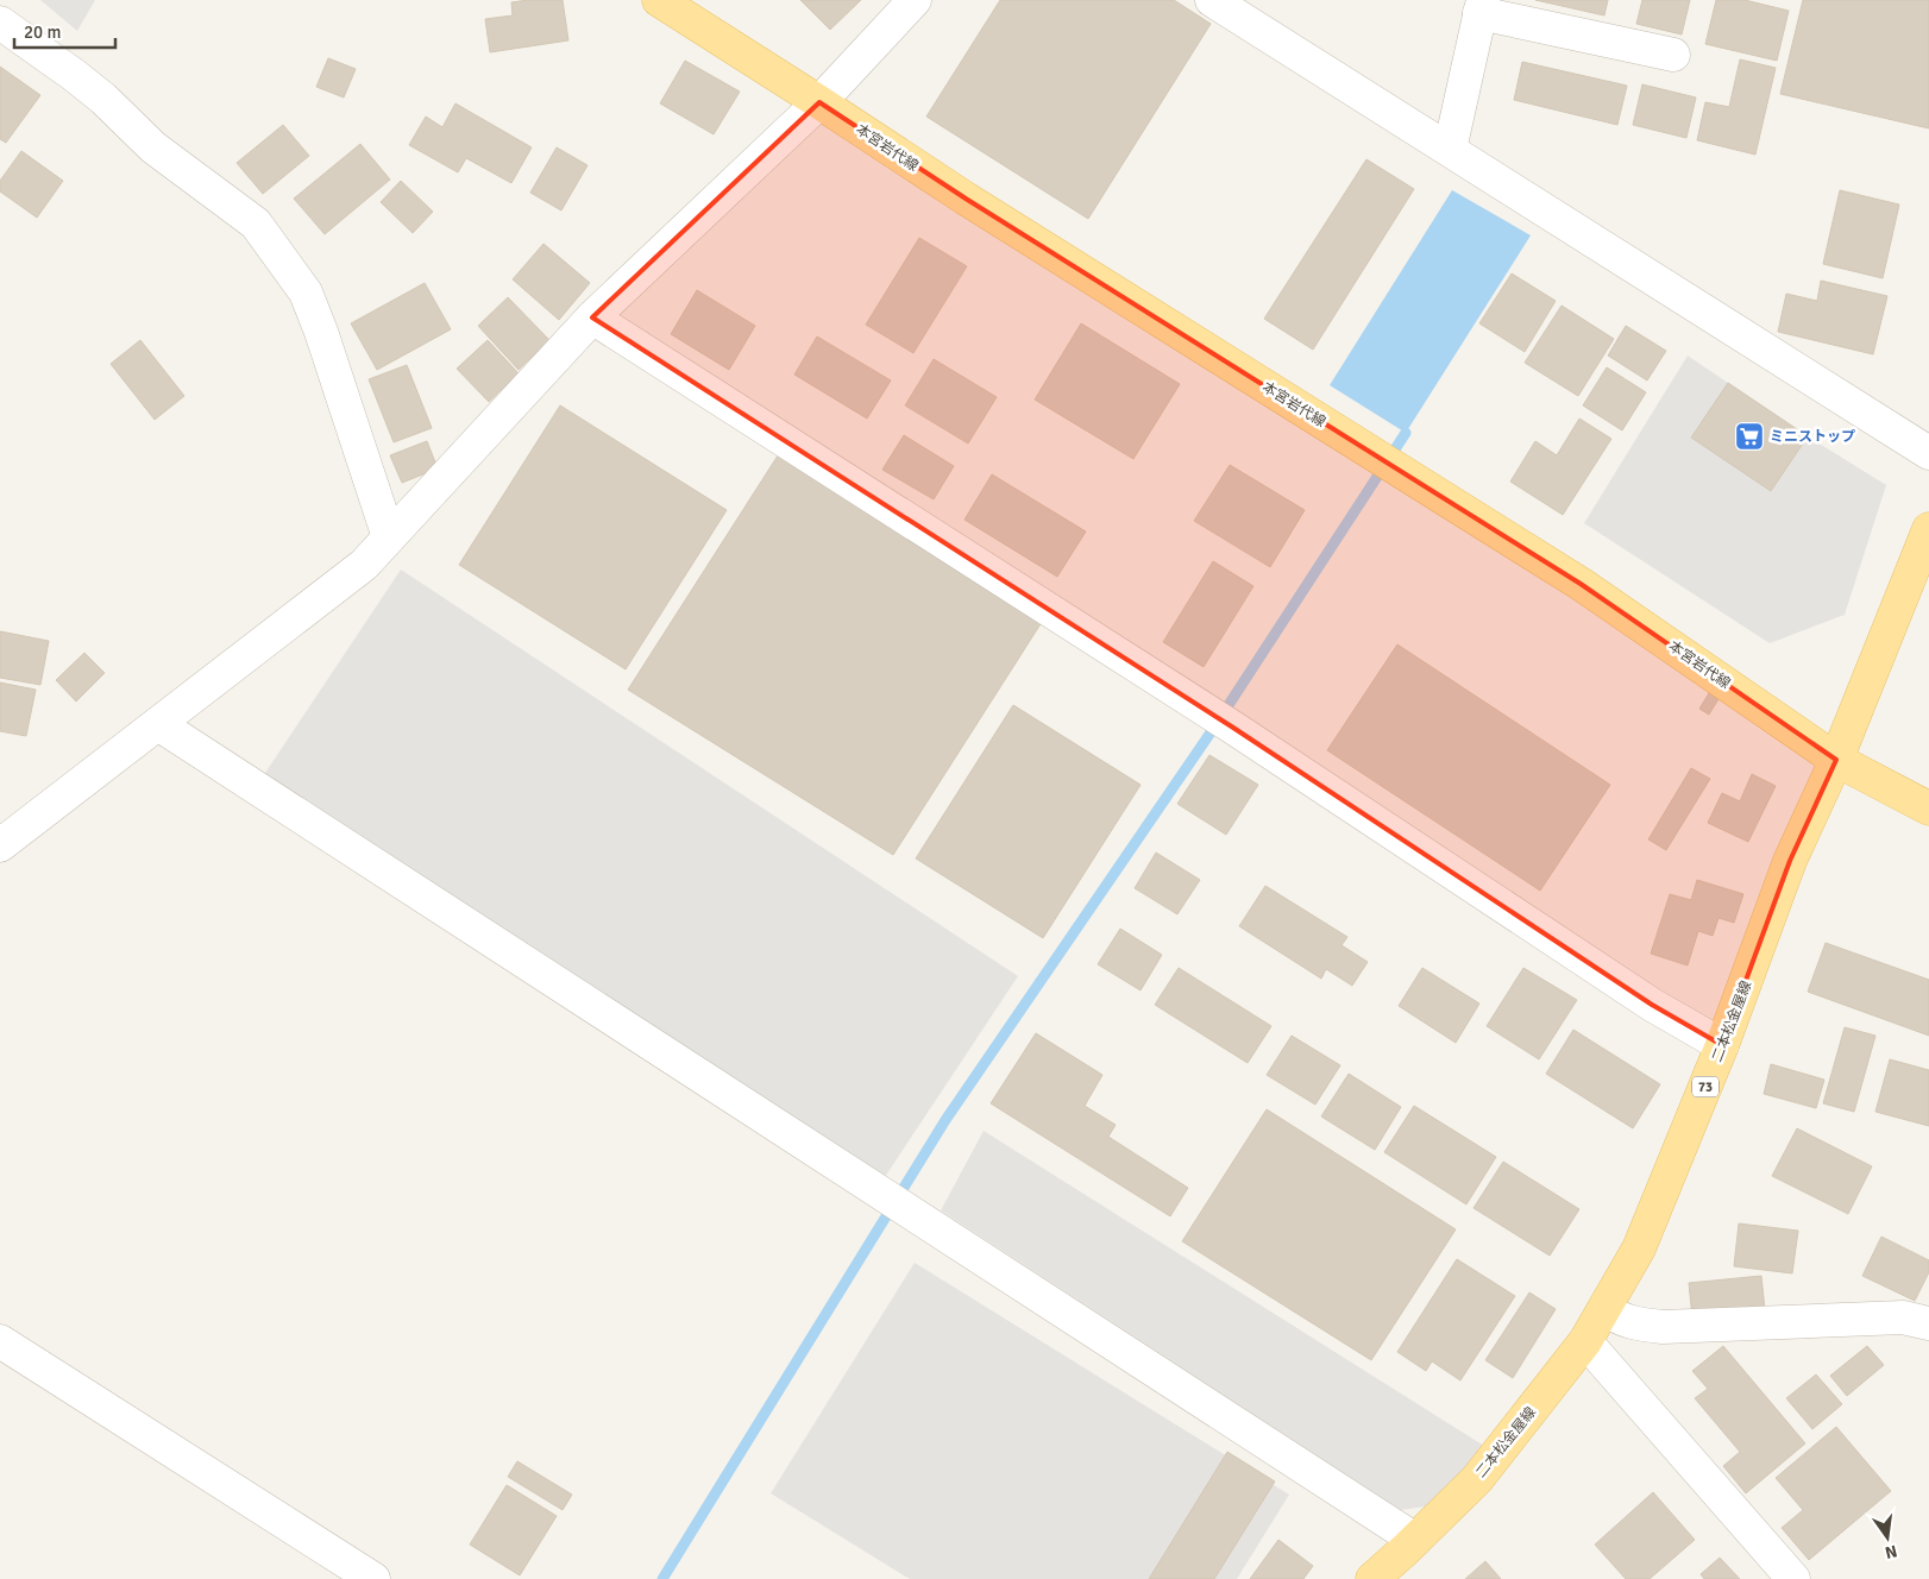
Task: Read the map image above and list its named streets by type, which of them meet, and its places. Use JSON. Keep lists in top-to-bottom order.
{
  "streets": {
    "main road": ["本宮岩代線", "二本松金屋線", "73"]
  },
  "crossings": [
    ["本宮岩代線", "二本松金屋線"]
  ],
  "places": {
    "supermarket": ["ミニストップ"]
  },
  "scale_bar": "20 m",
  "north": "bottom"
}
